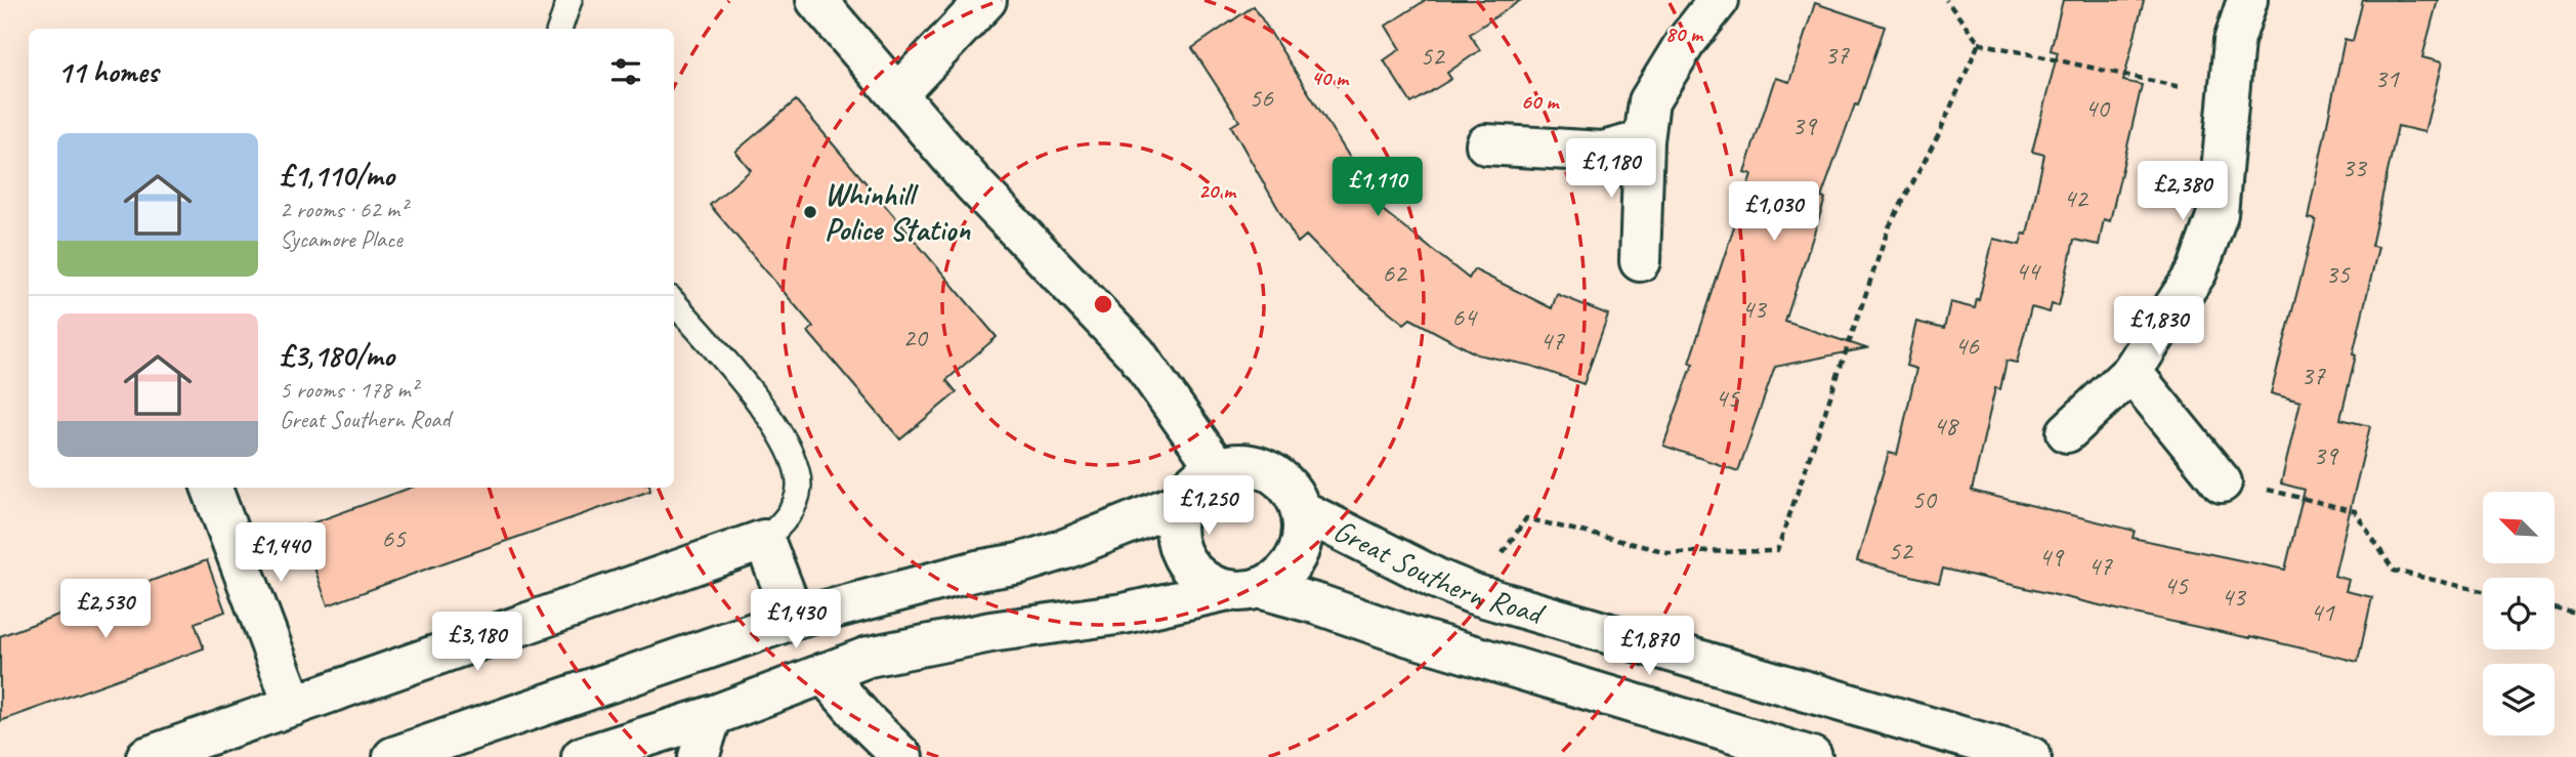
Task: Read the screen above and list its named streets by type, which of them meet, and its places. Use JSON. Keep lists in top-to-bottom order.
{
  "streets": {
    "main road": ["Great Southern Road"]
  },
  "places": ["Whinhill Police Station"],
  "house_numbers": [
    "37",
    "52",
    "31",
    "56",
    "40",
    "39",
    "33",
    "42",
    "44",
    "62",
    "35",
    "43",
    "64",
    "20",
    "47",
    "46",
    "37",
    "45",
    "48",
    "39",
    "50",
    "65",
    "52",
    "49",
    "47",
    "45",
    "43",
    "41"
  ],
  "north": "top left",
  "page": {
    "heading": "11 homes",
    "list": [
      {
        "name": "£1,110/mo",
        "note": "2 rooms · 62 m² · Sycamore Place"
      },
      {
        "name": "£3,180/mo",
        "note": "5 rooms · 178 m² · Great Southern Road"
      }
    ],
    "price": [
      "£1,180",
      "£1,110",
      "£2,380",
      "£1,030",
      "£1,830",
      "£1,250",
      "£1,440",
      "£2,530",
      "£1,430",
      "£3,180",
      "£1,870"
    ]
  },
  "rings": [
    "80 m",
    "40 m",
    "60 m",
    "20 m"
  ]
}
